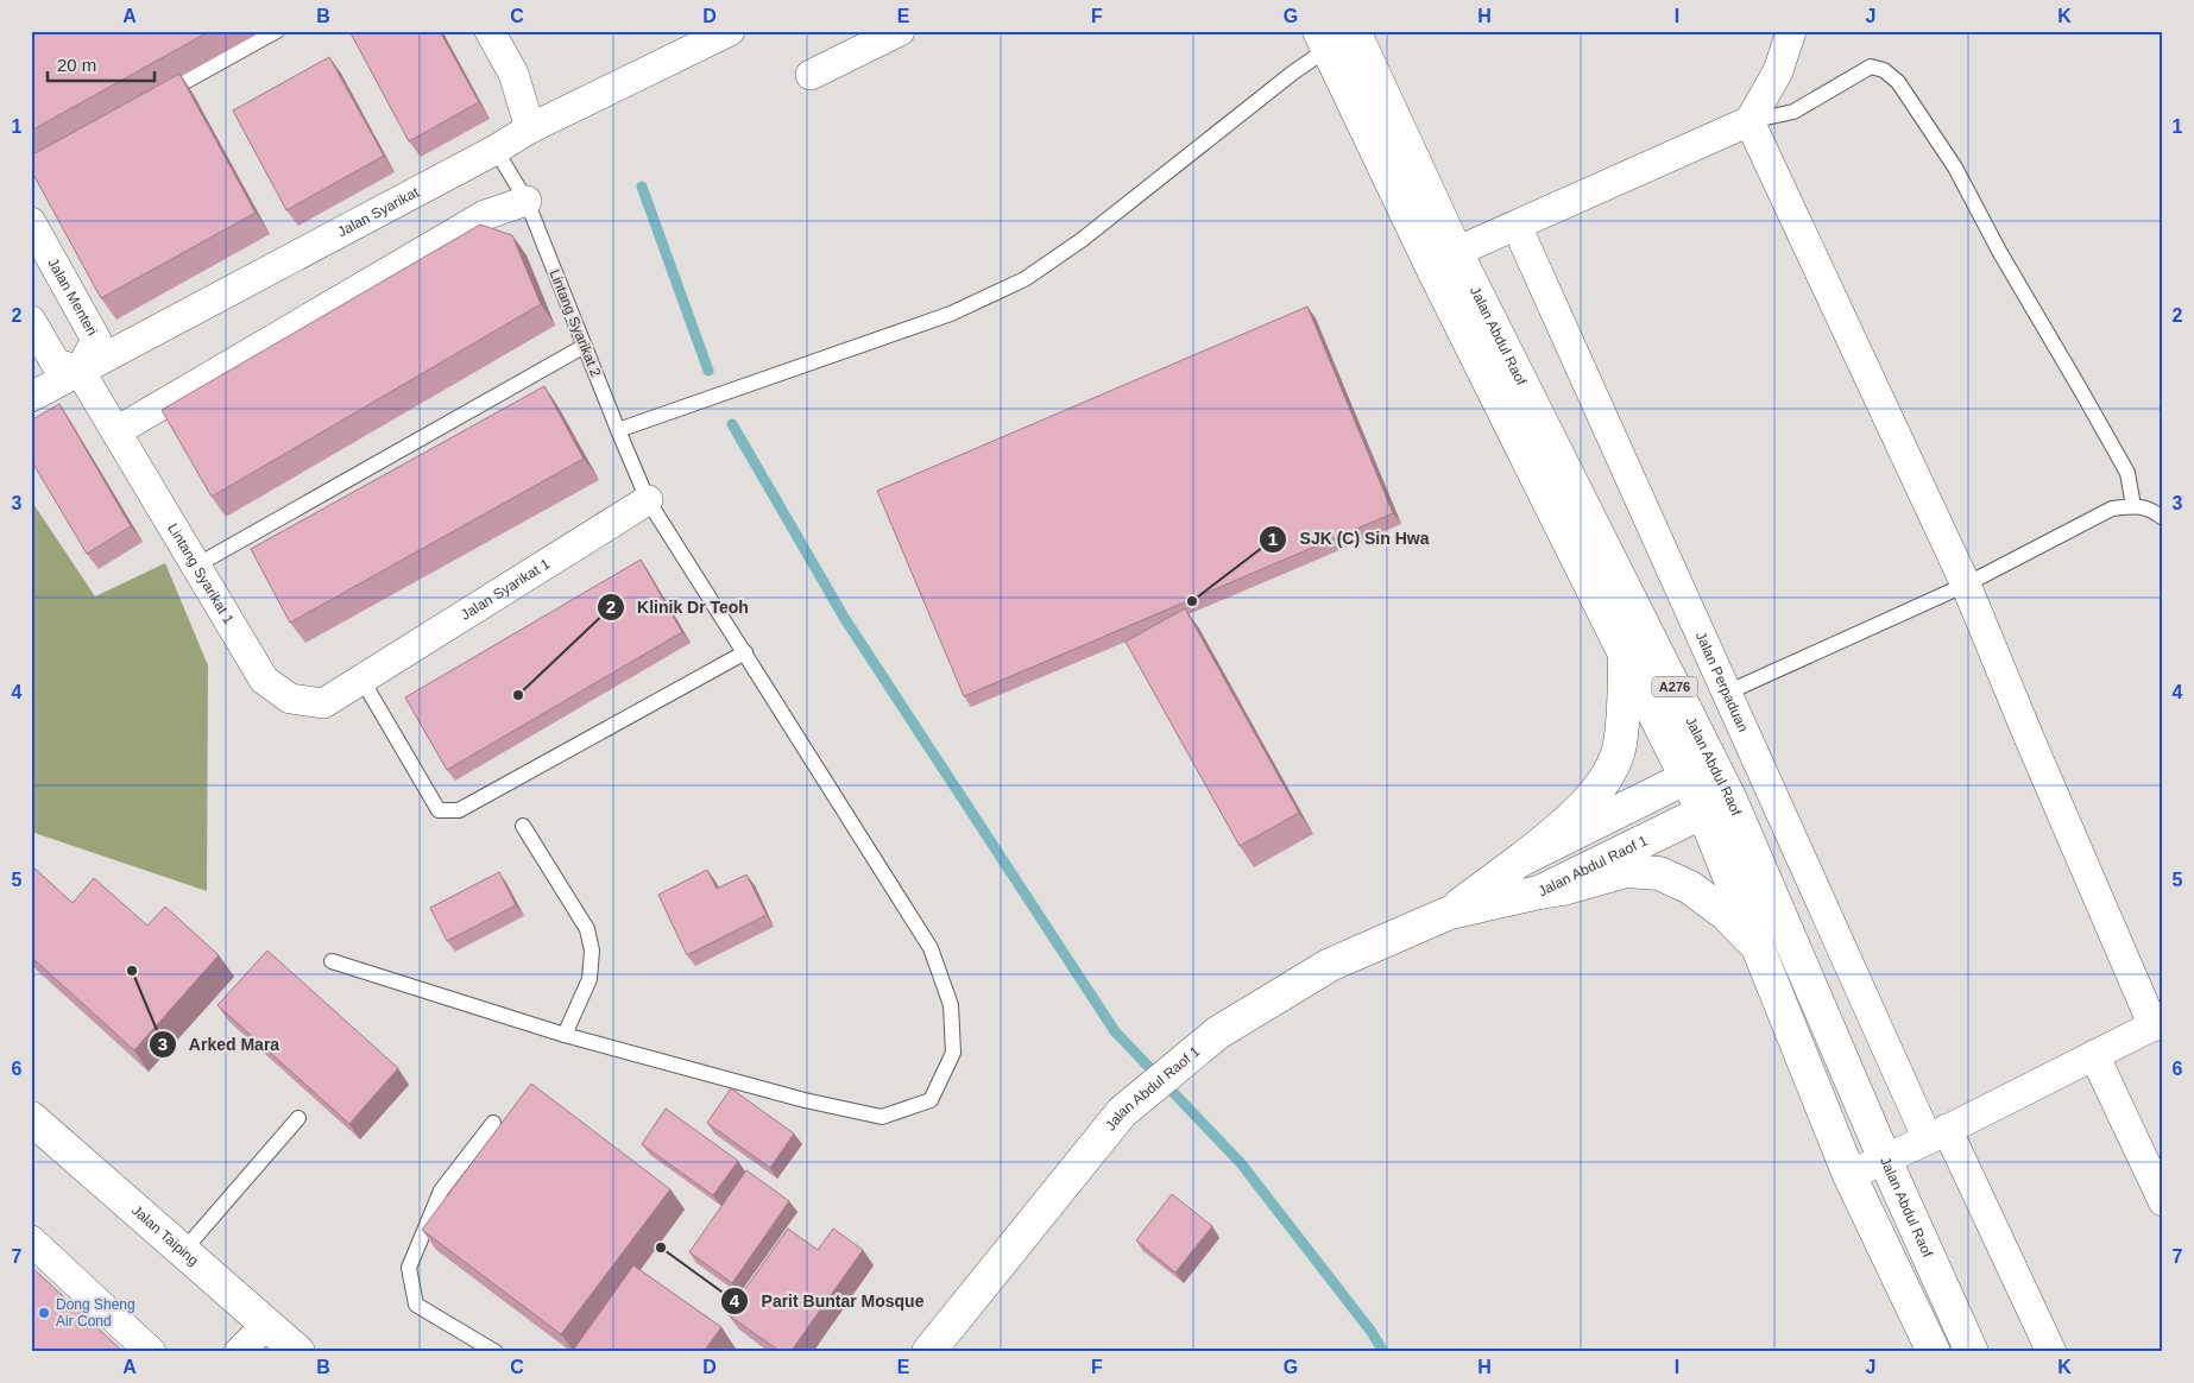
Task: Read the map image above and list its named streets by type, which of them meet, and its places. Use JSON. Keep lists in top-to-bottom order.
{
  "streets": {
    "main road": [
      "Jalan Abdul Raof",
      "A276",
      "Jalan Abdul Raof 1",
      "Jalan Taiping"
    ],
    "street": [
      "Jalan Syarikat",
      "Jalan Menteri",
      "Lintang Syarikat 1",
      "Jalan Syarikat 1",
      "Jalan Perpaduan"
    ],
    "lane": ["Lintang Syarikat 2"]
  },
  "crossings": [
    ["Jalan Syarikat", "Jalan Menteri"],
    ["Jalan Syarikat", "Lintang Syarikat 2"],
    ["Jalan Syarikat", "Lintang Syarikat 1"],
    ["Jalan Menteri", "Lintang Syarikat 1"],
    ["Lintang Syarikat 2", "Jalan Syarikat 1"],
    ["Jalan Abdul Raof", "Jalan Abdul Raof 1"],
    ["Lintang Syarikat 1", "Jalan Syarikat 1"]
  ],
  "places": [
    "SJK (C) Sin Hwa",
    "Klinik Dr Teoh",
    "Arked Mara",
    "Parit Buntar Mosque",
    "Dong Sheng Air Cond"
  ],
  "scale_bar": "20 m",
  "grid": {
    "columns": [
      "A",
      "B",
      "C",
      "D",
      "E",
      "F",
      "G",
      "H",
      "I",
      "J",
      "K"
    ],
    "rows": [
      "1",
      "2",
      "3",
      "4",
      "5",
      "6",
      "7"
    ]
  }
}
